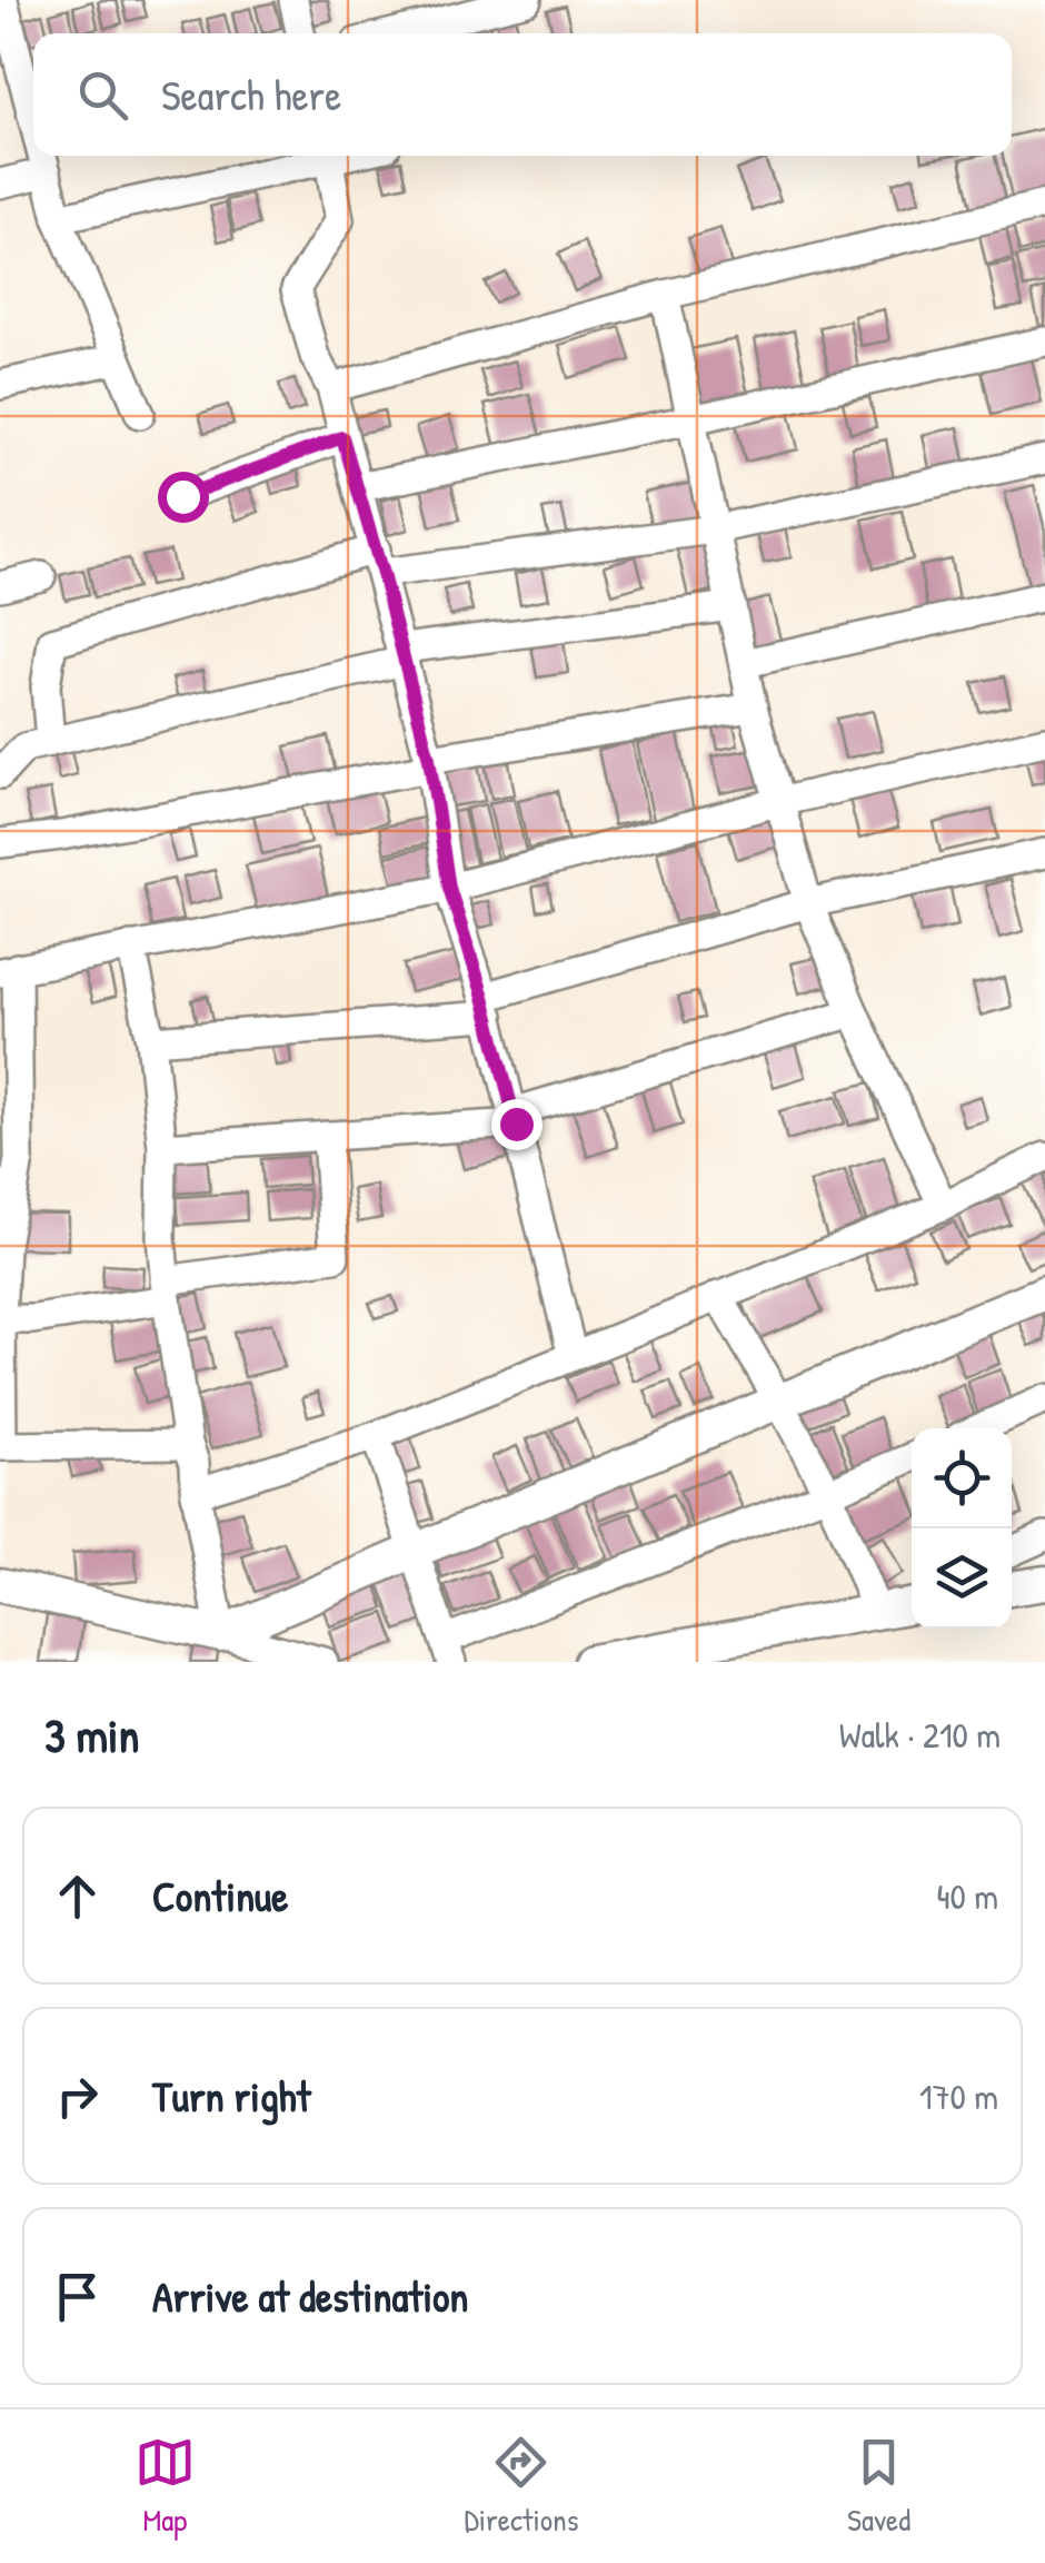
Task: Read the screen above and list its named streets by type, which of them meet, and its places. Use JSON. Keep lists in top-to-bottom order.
{
  "page": {
    "search": "Search here",
    "heading": ["3 min", "Walk · 210 m"],
    "list": [
      ["Continue", "40 m"],
      ["Turn right", "170 m"],
      "Arrive at destination"
    ],
    "nav": ["Map", "Directions", "Saved"]
  }
}
